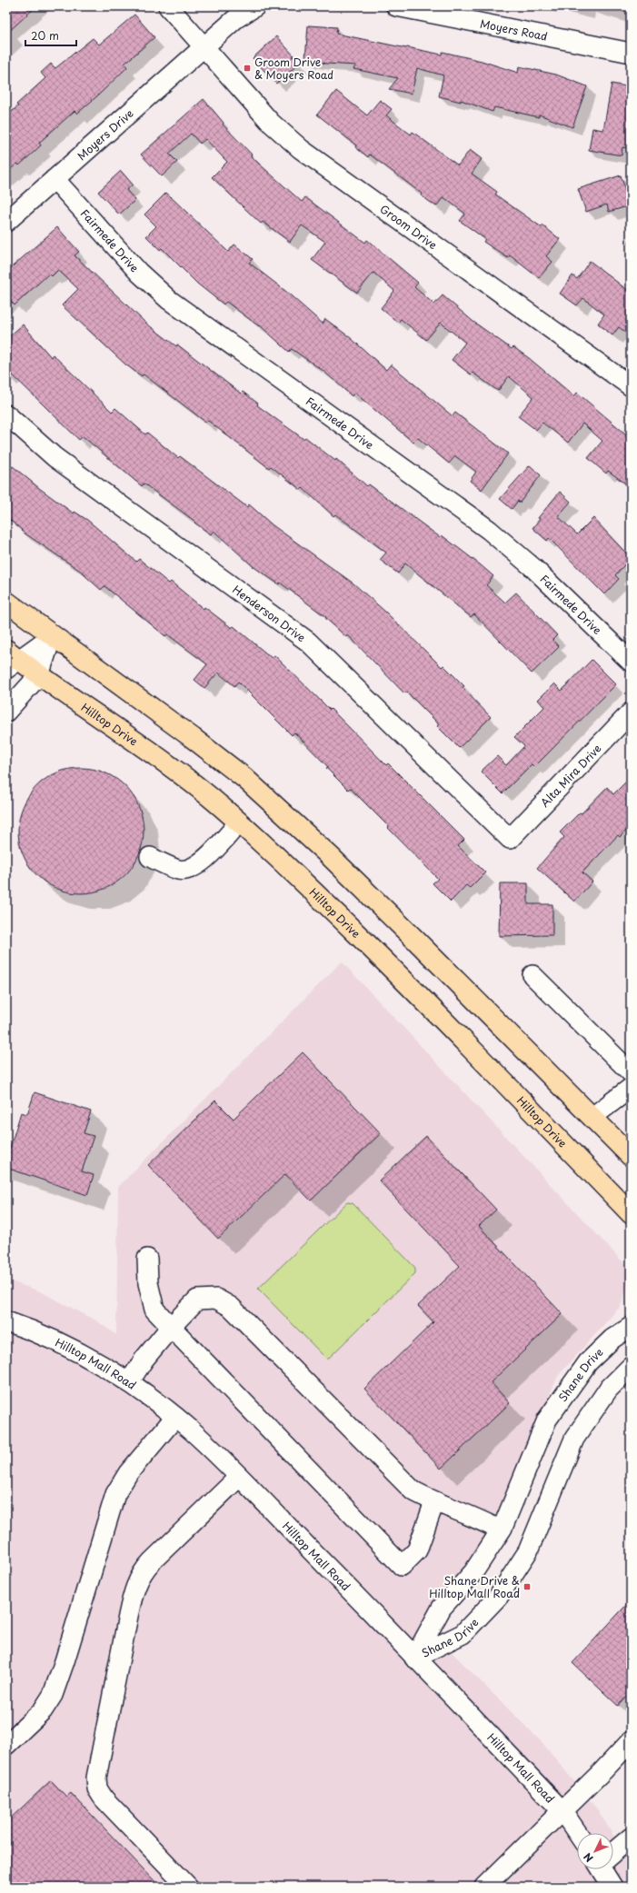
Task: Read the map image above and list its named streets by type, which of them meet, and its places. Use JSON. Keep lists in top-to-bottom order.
{
  "streets": {
    "main road": ["Hilltop Drive"],
    "street": [
      "Moyers Road",
      "Moyers Drive",
      "Groom Drive",
      "Fairmede Drive",
      "Henderson Drive",
      "Alta Mira Drive",
      "Hilltop Mall Road",
      "Shane Drive"
    ]
  },
  "crossings": [
    ["Moyers Drive", "Groom Drive"],
    ["Moyers Drive", "Fairmede Drive"],
    ["Henderson Drive", "Alta Mira Drive"],
    ["Hilltop Mall Road", "Shane Drive"]
  ],
  "places": {
    "transit": ["Groom Drive & Moyers Road", "Shane Drive & Hilltop Mall Road"]
  },
  "scale_bar": "20 m",
  "north": "bottom left"
}
